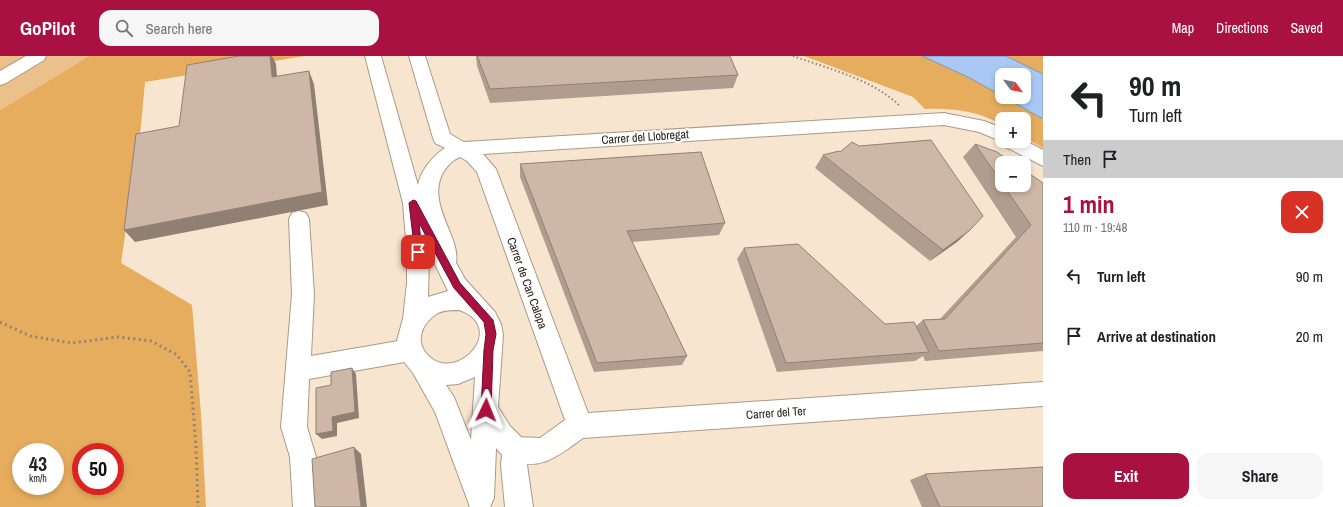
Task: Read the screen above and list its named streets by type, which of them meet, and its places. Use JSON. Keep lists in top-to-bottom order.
{
  "streets": {
    "main road": ["Carrer del Llobregat", "Carrer de Can Calopa", "Carrer del Ter"]
  },
  "crossings": [
    ["Carrer del Llobregat", "Carrer de Can Calopa"],
    ["Carrer de Can Calopa", "Carrer del Ter"]
  ],
  "north": "bottom right",
  "page": {
    "header": "GoPilot",
    "search": "Search here",
    "nav": ["Map", "Directions", "Saved"],
    "turn": ["90 m", "Turn left"],
    "map_buttons": ["+", "−"],
    "then": "Then",
    "heading": ["1 min", "110 m · 19:48"],
    "list": [
      {
        "name": "Turn left",
        "value": "90 m"
      },
      {
        "name": "Arrive at destination",
        "value": "20 m"
      }
    ],
    "speed": "43 km/h",
    "limit": "50",
    "buttons": ["Exit", "Share"]
  }
}
